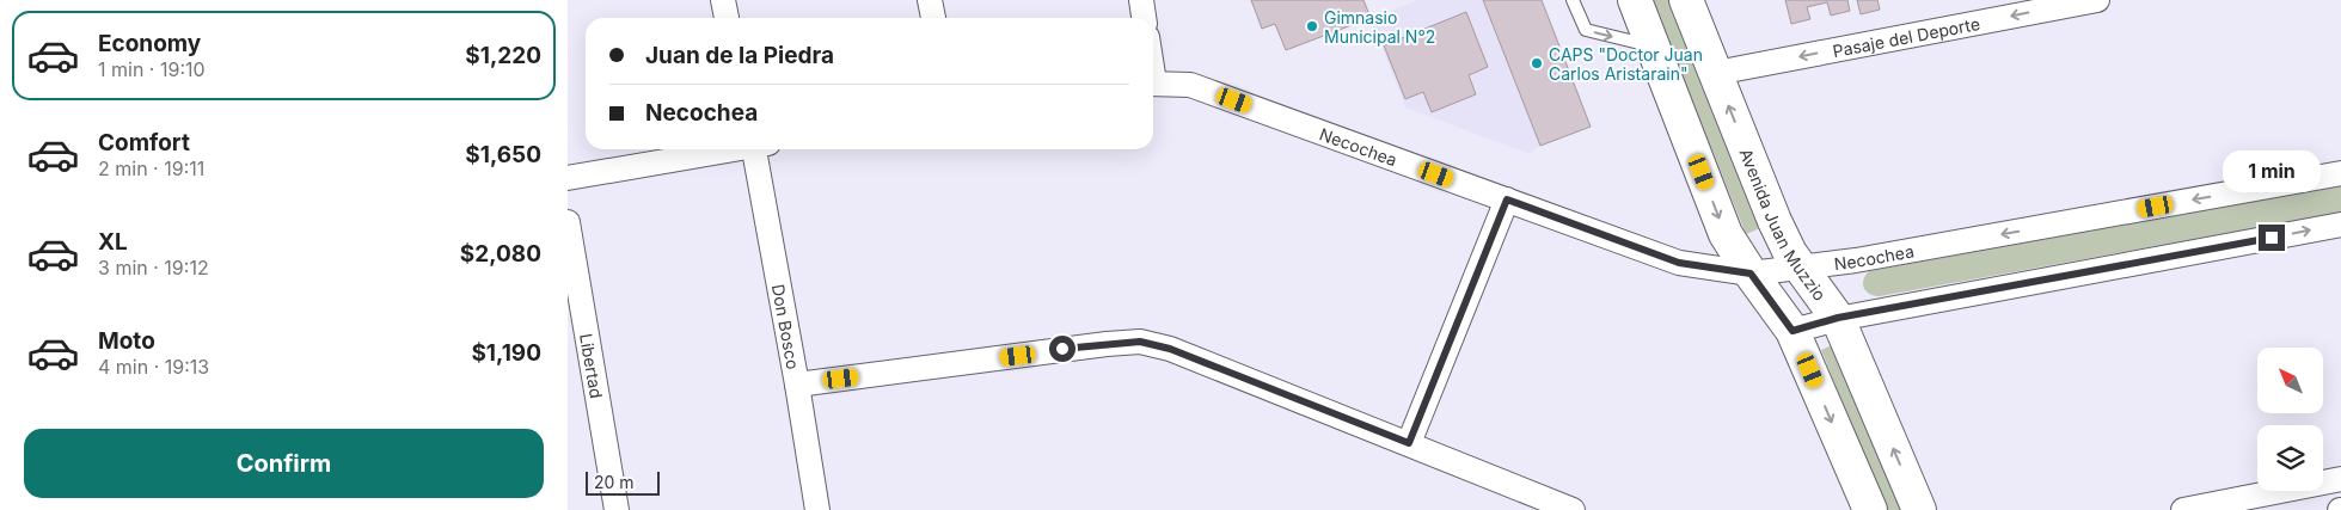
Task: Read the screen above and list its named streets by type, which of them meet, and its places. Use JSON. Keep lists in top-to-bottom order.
{
  "streets": {
    "main road": ["Avenida Juan Muzzio"],
    "street": [
      "Pasaje del Deporte",
      "Necochea",
      "Don Bosco",
      "Libertad"
    ]
  },
  "crossings": [
    ["Pasaje del Deporte", "Avenida Juan Muzzio"],
    ["Necochea", "Avenida Juan Muzzio"]
  ],
  "one_way": ["Pasaje del Deporte"],
  "places": ["Gimnasio Municipal N°2", "CAPS \"Doctor Juan Carlos Aristarain\""],
  "scale_bar": "20 m",
  "north": "top left",
  "page": {
    "list": [
      {
        "name": "Economy",
        "note": "1 min · 19:10",
        "value": "$1,220"
      },
      {
        "name": "Comfort",
        "note": "2 min · 19:11",
        "value": "$1,650"
      },
      {
        "name": "XL",
        "note": "3 min · 19:12",
        "value": "$2,080"
      },
      {
        "name": "Moto",
        "note": "4 min · 19:13",
        "value": "$1,190"
      }
    ],
    "banner": ["Juan de la Piedra", "Necochea"],
    "bubble": "1 min",
    "buttons": "Confirm",
    "scale": "20 m"
  }
}
